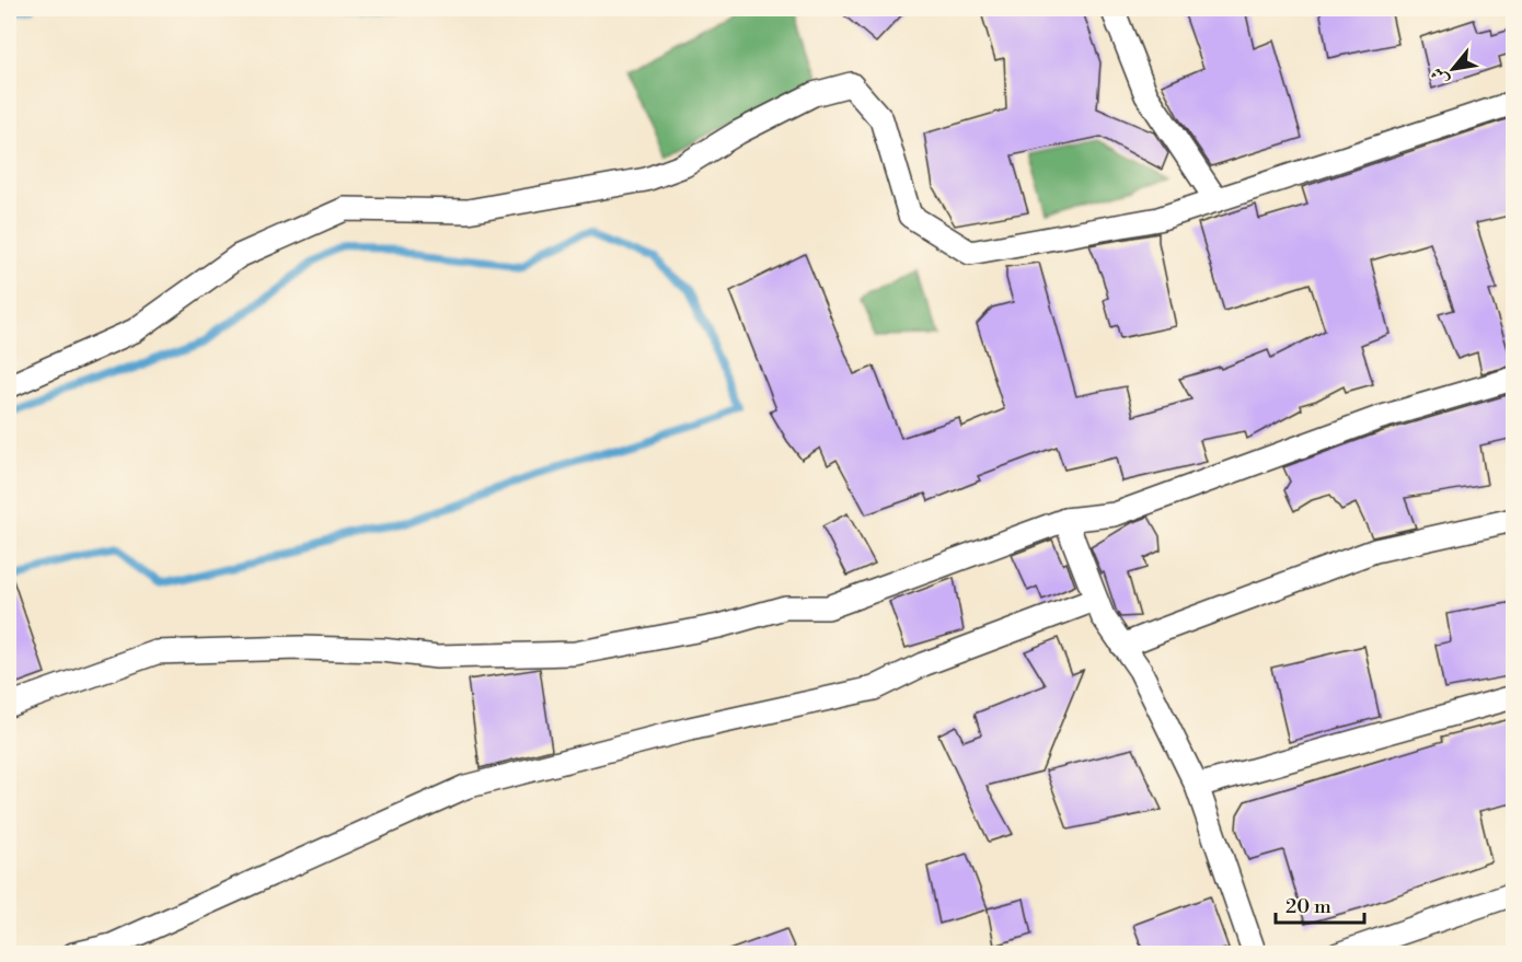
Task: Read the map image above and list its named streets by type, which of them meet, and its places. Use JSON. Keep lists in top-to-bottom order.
{
  "scale_bar": "20 m",
  "north": "bottom left"
}
